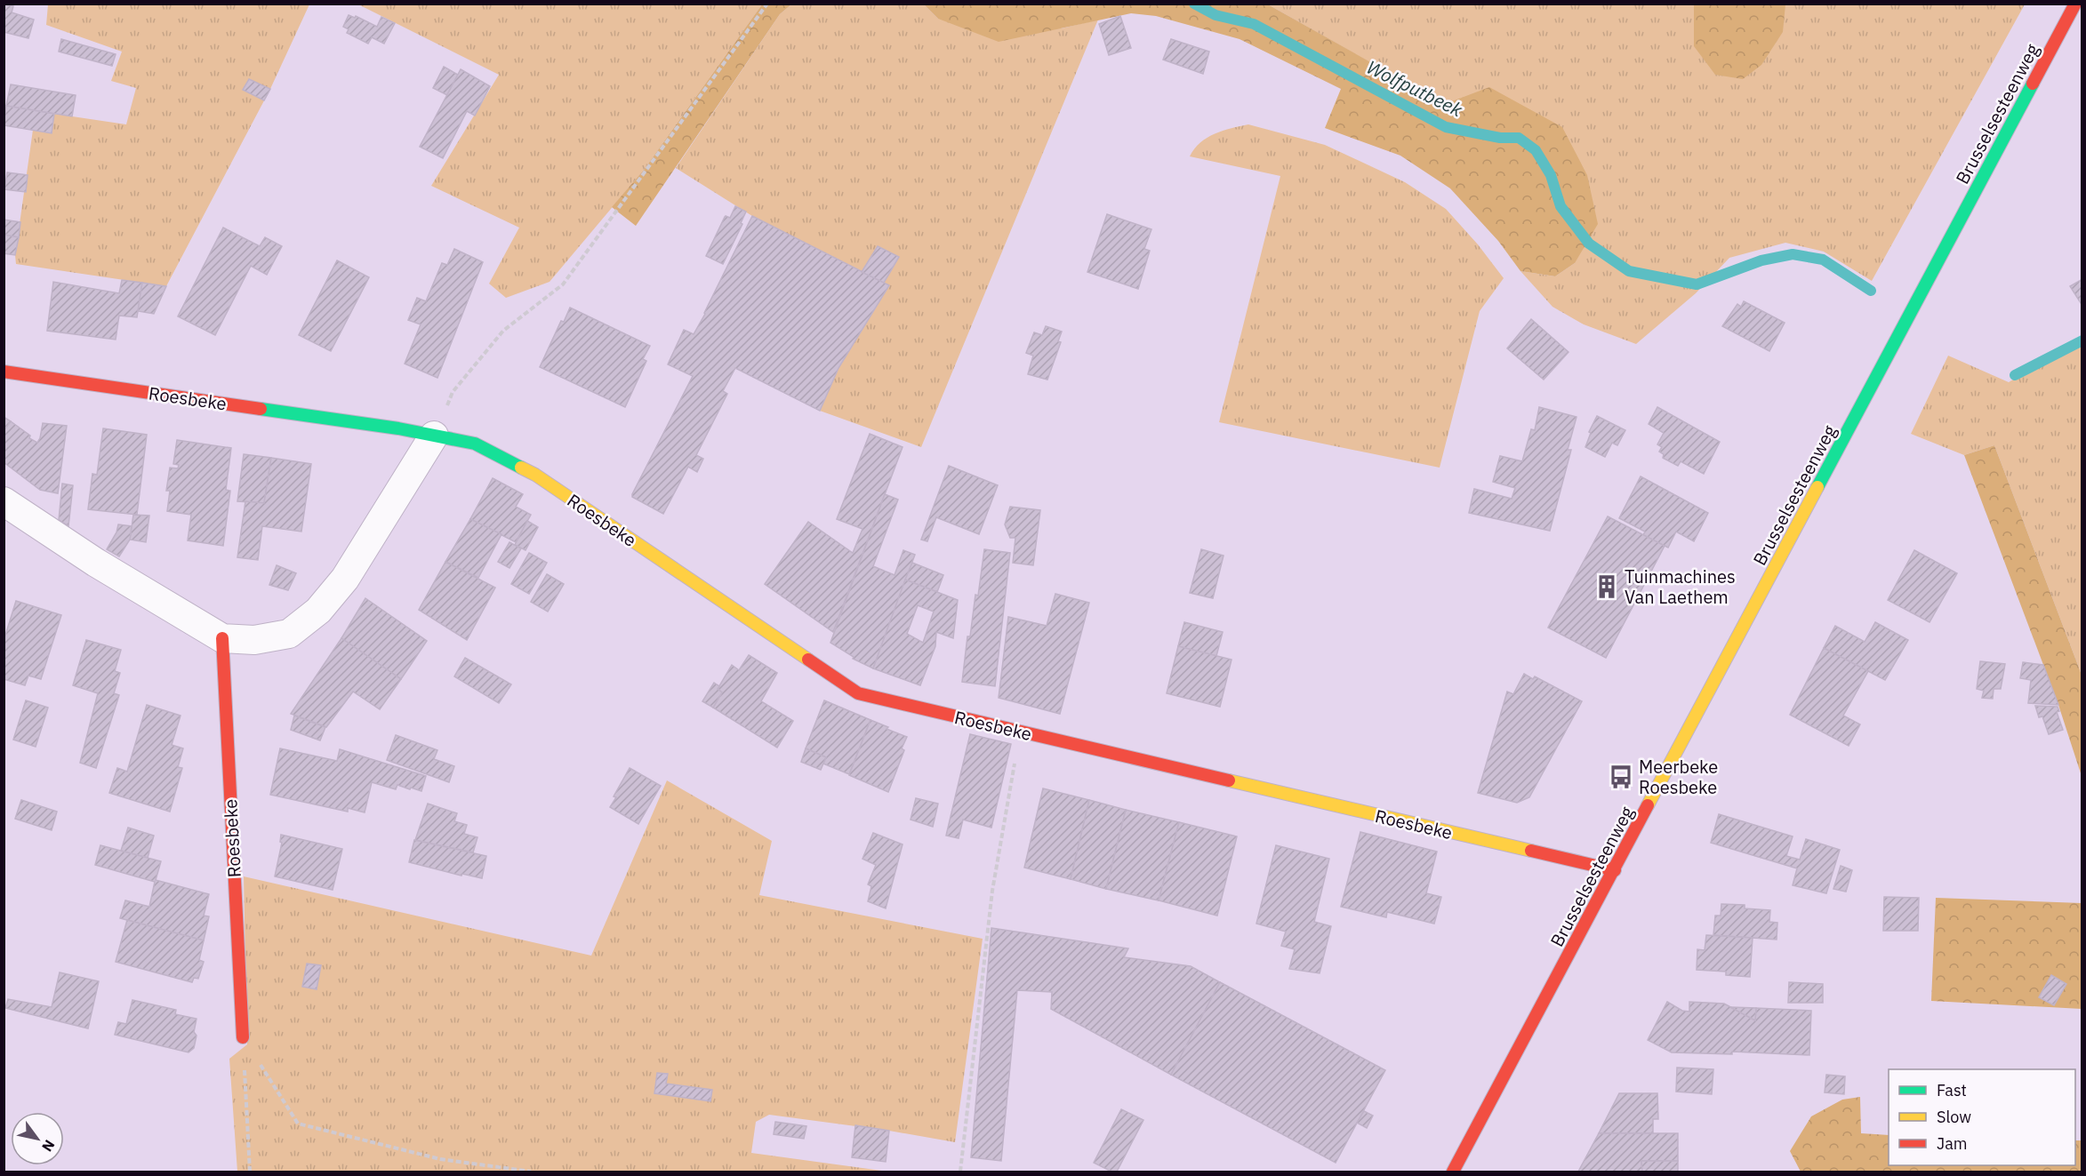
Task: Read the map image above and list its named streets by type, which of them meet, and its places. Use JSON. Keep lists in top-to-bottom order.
{
  "streets": {
    "street": ["Brusselsesteenweg", "Roesbeke"]
  },
  "crossings": [
    ["Brusselsesteenweg", "Roesbeke"]
  ],
  "water": ["Wolfputbeek"],
  "places": {
    "building": ["Tuinmachines Van Laethem"],
    "bus stop": ["Meerbeke Roesbeke"]
  },
  "legend": ["Fast", "Slow", "Jam"],
  "north": "bottom right"
}
